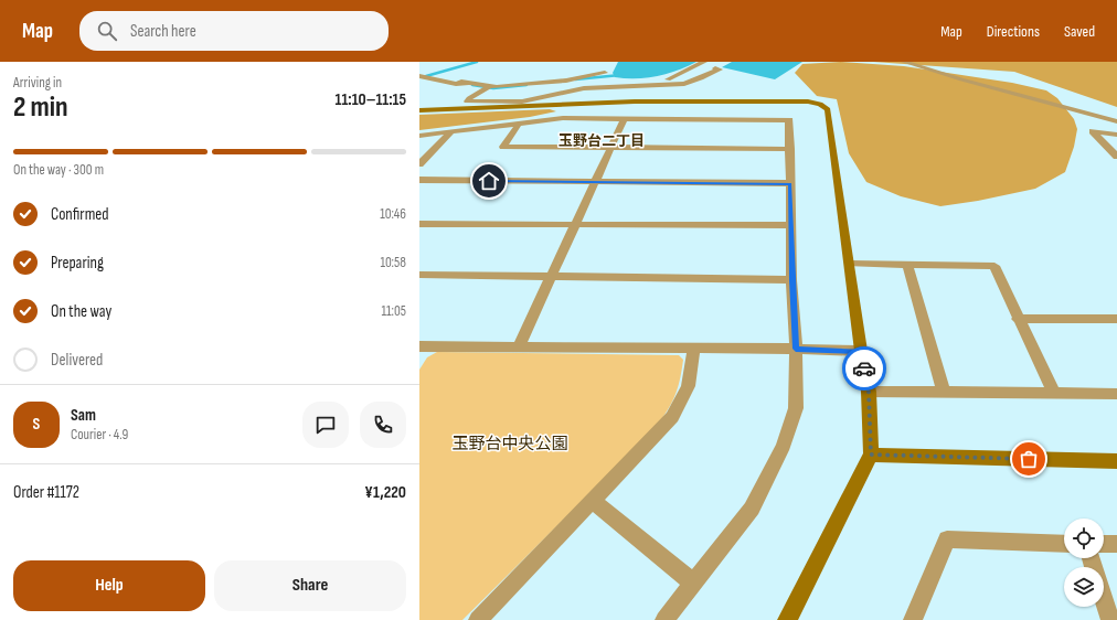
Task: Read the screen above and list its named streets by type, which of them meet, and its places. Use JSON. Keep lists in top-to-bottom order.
{
  "districts": ["玉野台二丁目"],
  "parks": ["玉野台中央公園"],
  "page": {
    "header": "Map",
    "search": "Search here",
    "nav": ["Map", "Directions", "Saved"],
    "heading": ["2 min", "Arriving in", "11:10–11:15"],
    "panel": [
      "Sam",
      "Courier · 4.9",
      "Order #1172",
      "¥1,220"
    ],
    "bar": "On the way · 300 m",
    "list": [
      ["Confirmed", "10:46"],
      ["Preparing", "10:58"],
      ["On the way", "11:05"],
      "Delivered"
    ],
    "round": "S",
    "buttons": ["Help", "Share"]
  }
}
